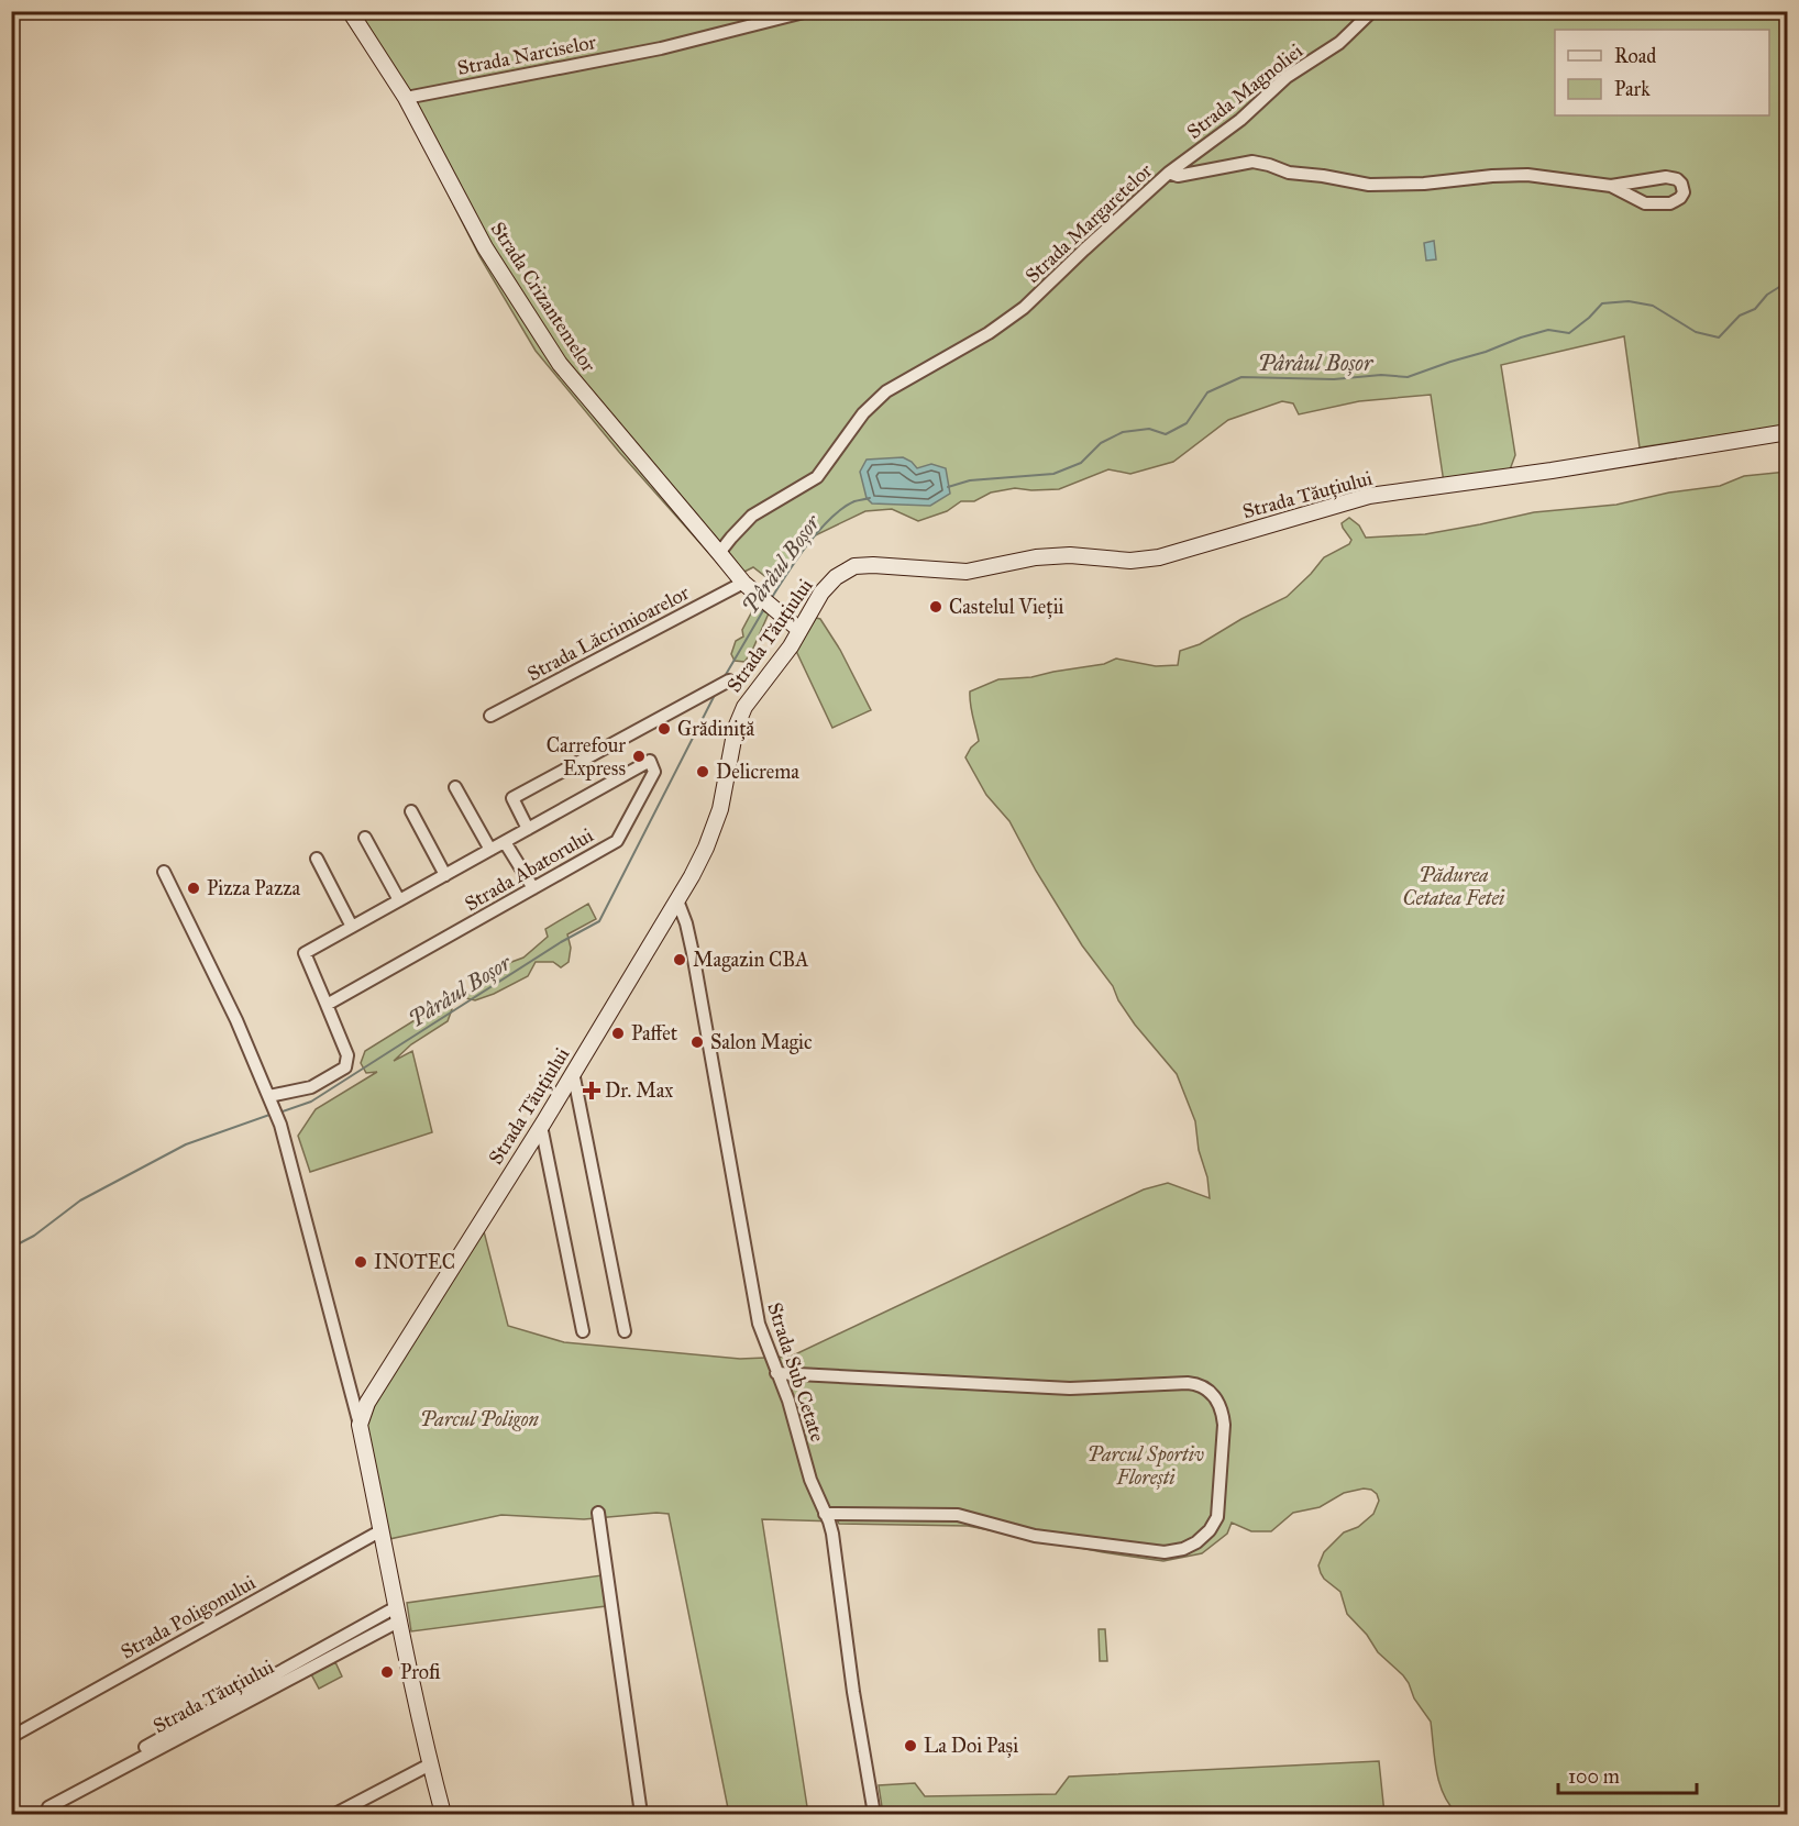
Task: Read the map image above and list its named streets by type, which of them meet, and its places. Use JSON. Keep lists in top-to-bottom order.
{
  "streets": {
    "main road": ["Strada Crizantemelor", "Strada Tăuțiului"],
    "street": [
      "Strada Narciselor",
      "Strada Magnoliei",
      "Strada Margaretelor",
      "Strada Lăcrimioarelor",
      "Strada Abatorului",
      "Strada Sub Cetate",
      "Strada Poligonului"
    ]
  },
  "crossings": [
    ["Strada Narciselor", "Strada Crizantemelor"],
    ["Strada Magnoliei", "Strada Margaretelor"],
    ["Strada Margaretelor", "Strada Crizantemelor"],
    ["Strada Crizantemelor", "Strada Tăuțiului"],
    ["Strada Crizantemelor", "Strada Lăcrimioarelor"],
    ["Strada Tăuțiului", "Strada Sub Cetate"]
  ],
  "water": ["Pârâul Boșor"],
  "parks": ["Pădurea Cetatea Fetei", "Parcul Poligon", "Parcul Sportiv Florești"],
  "places": {
    "other": [
      "Castelul Vieții",
      "Grădiniță",
      "Carrefour Express",
      "Delicrema",
      "Pizza Pazza",
      "Magazin CBA",
      "Paffet",
      "Salon Magic",
      "INOTEC",
      "Profi",
      "La Doi Pași"
    ],
    "health": ["Dr. Max"]
  },
  "legend": ["Road", "Park"],
  "scale_bar": "100 m"
}
